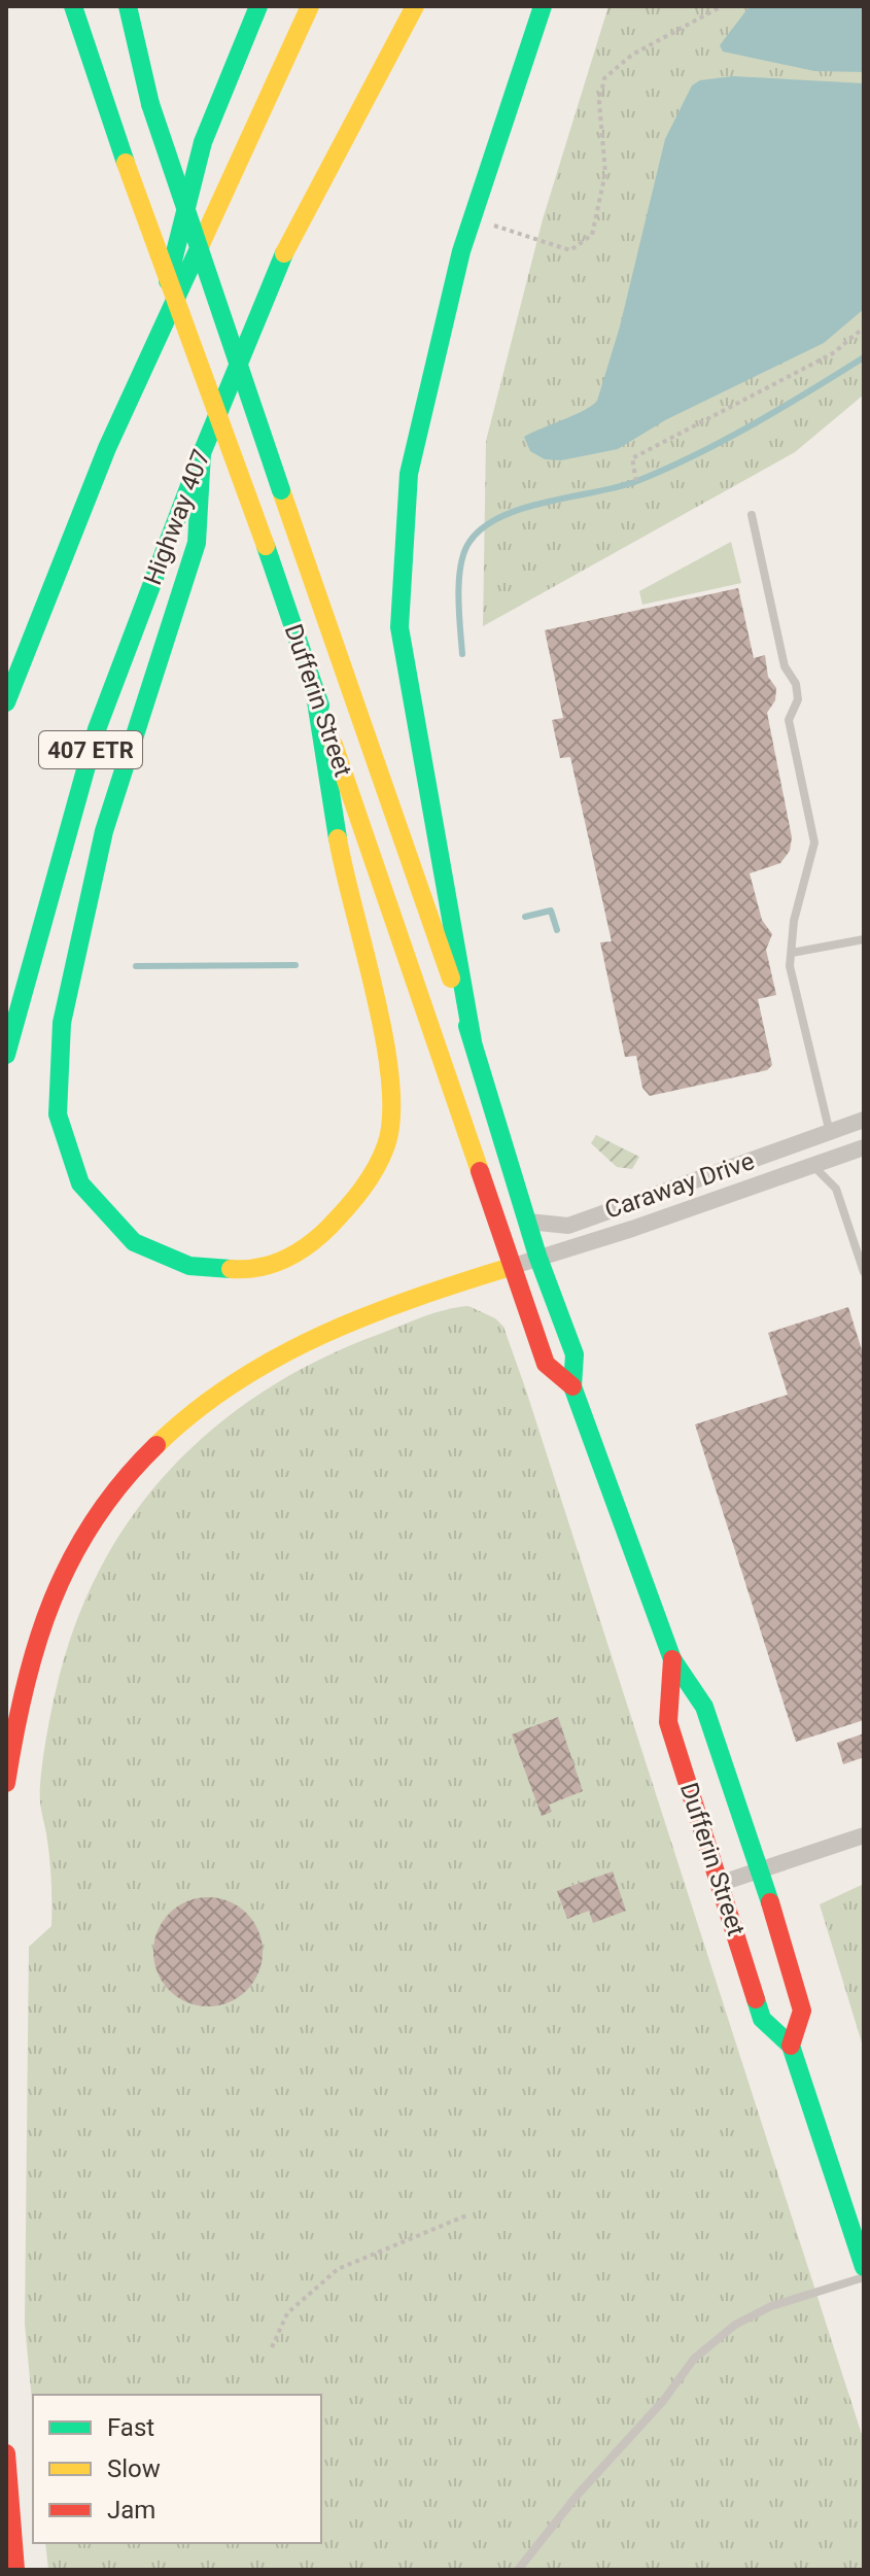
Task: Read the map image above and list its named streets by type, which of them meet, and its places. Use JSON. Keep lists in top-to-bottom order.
{
  "streets": {
    "main road": ["Highway 407", "Dufferin Street", "407 ETR"],
    "street": ["Caraway Drive"]
  },
  "crossings": [
    ["Dufferin Street", "Caraway Drive"]
  ],
  "legend": ["Fast", "Slow", "Jam"]
}
